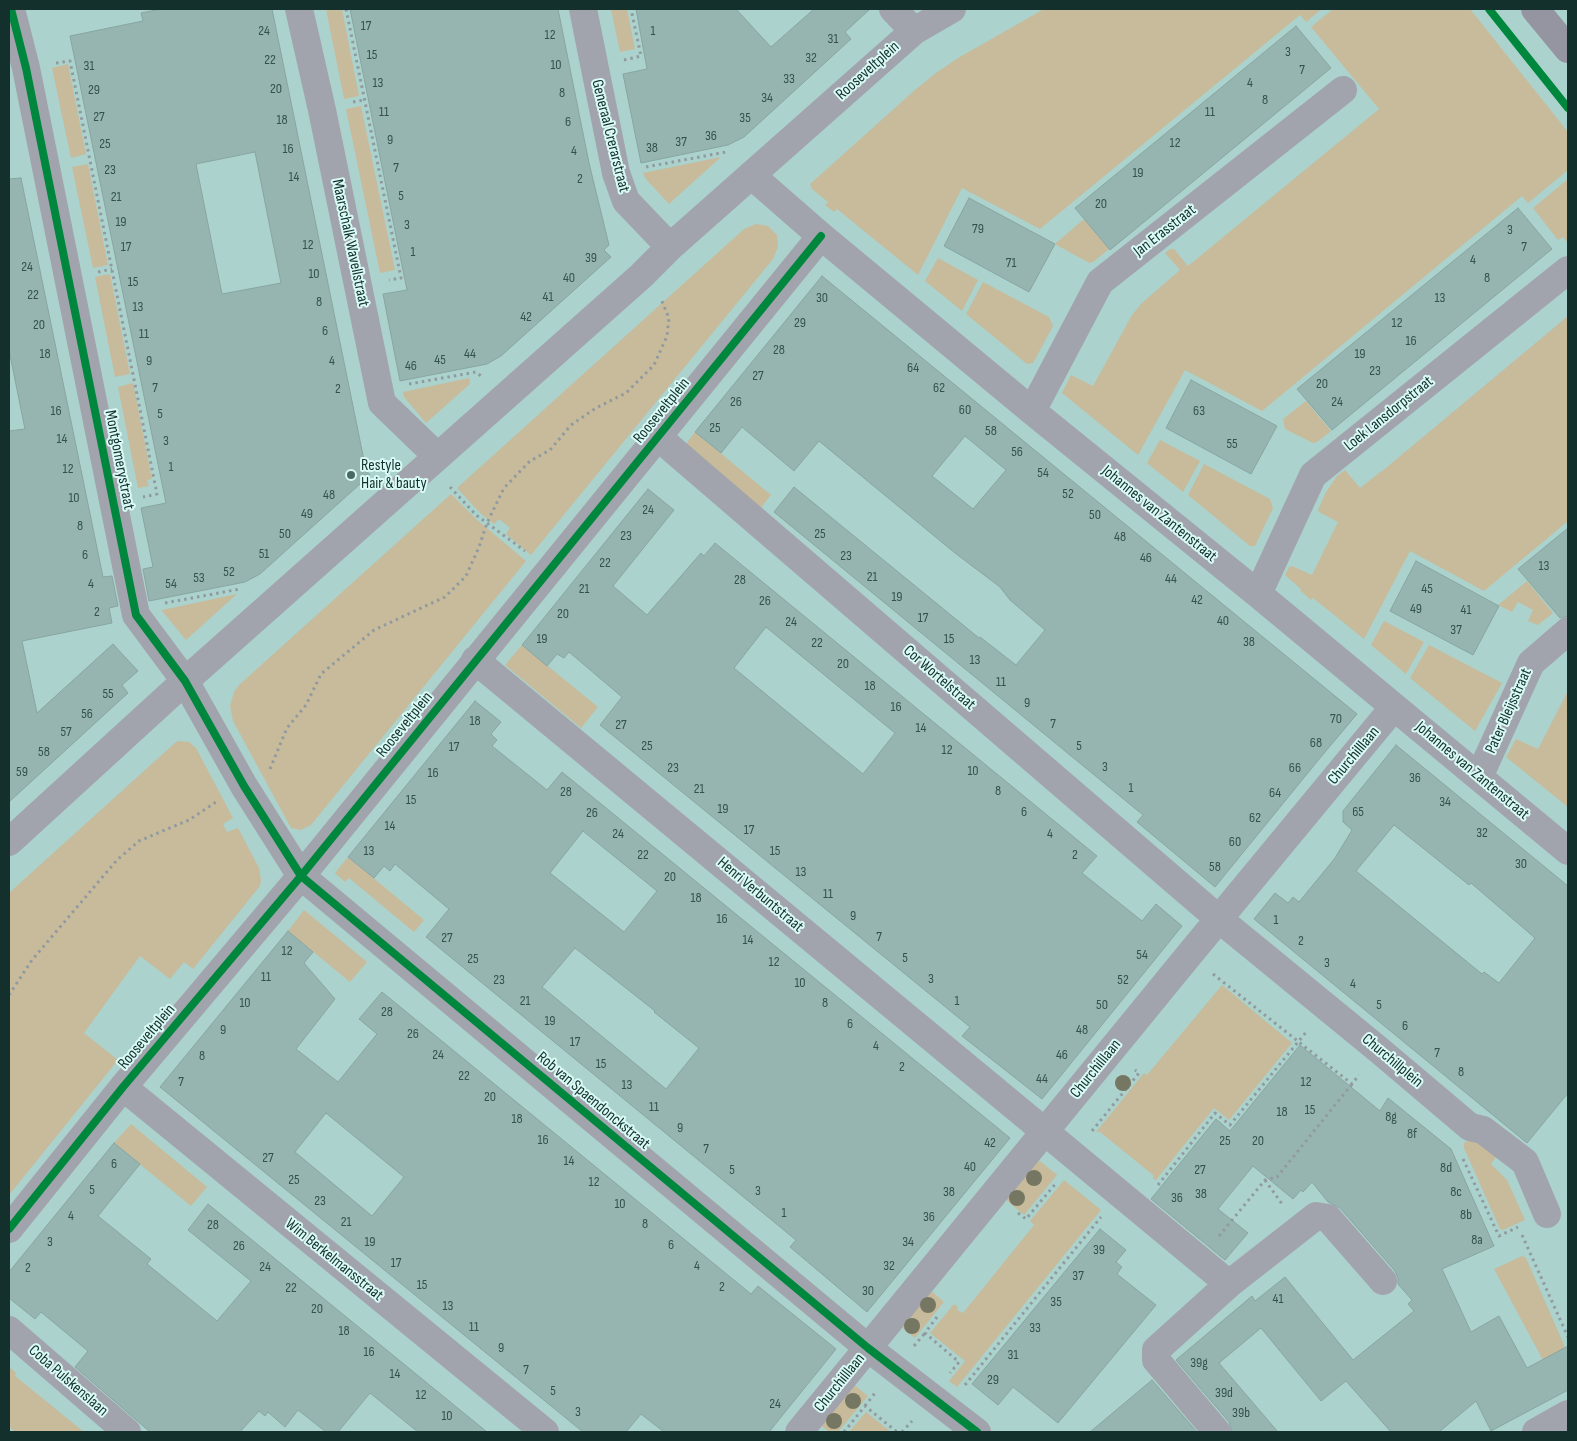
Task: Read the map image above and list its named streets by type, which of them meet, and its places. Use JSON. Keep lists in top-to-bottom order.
{
  "streets": {
    "street": [
      "Rooseveltplein",
      "Generaal Crerarstraat",
      "Jan Erasstraat",
      "Maarschalk Wavellstraat",
      "Loek Lansdorpstraat",
      "Montgomerystraat",
      "Johannes van Zantenstraat",
      "Cor Wortelstraat",
      "Pater Bleijsstraat",
      "Churchilllaan",
      "Henri Verbuntstraat",
      "Churchillplein",
      "Rob van Spaendonckstraat",
      "Wim Berkelmansstraat",
      "Coba Pulskenslaan"
    ]
  },
  "crossings": [
    ["Rooseveltplein", "Generaal Crerarstraat"],
    ["Rooseveltplein", "Maarschalk Wavellstraat"],
    ["Rooseveltplein", "Montgomerystraat"],
    ["Rooseveltplein", "Johannes van Zantenstraat"],
    ["Rooseveltplein", "Cor Wortelstraat"],
    ["Rooseveltplein", "Henri Verbuntstraat"],
    ["Rooseveltplein", "Rob van Spaendonckstraat"],
    ["Rooseveltplein", "Wim Berkelmansstraat"],
    ["Jan Erasstraat", "Johannes van Zantenstraat"],
    ["Loek Lansdorpstraat", "Johannes van Zantenstraat"],
    ["Montgomerystraat", "Rob van Spaendonckstraat"],
    ["Johannes van Zantenstraat", "Pater Bleijsstraat"],
    ["Johannes van Zantenstraat", "Churchilllaan"],
    ["Cor Wortelstraat", "Churchilllaan"],
    ["Cor Wortelstraat", "Churchillplein"],
    ["Churchilllaan", "Henri Verbuntstraat"],
    ["Churchilllaan", "Churchillplein"],
    ["Churchilllaan", "Rob van Spaendonckstraat"]
  ],
  "places": ["Restyle Hair & bauty"],
  "house_numbers": [
    "17",
    "24",
    "1",
    "12",
    "31",
    "3",
    "15",
    "32",
    "22",
    "10",
    "31",
    "7",
    "33",
    "13",
    "4",
    "20",
    "29",
    "8",
    "34",
    "8",
    "11",
    "11",
    "27",
    "35",
    "18",
    "6",
    "36",
    "9",
    "37",
    "12",
    "25",
    "38",
    "16",
    "4",
    "7",
    "23",
    "19",
    "14",
    "2",
    "5",
    "21",
    "20",
    "19",
    "3",
    "79",
    "3",
    "12",
    "17",
    "7",
    "1",
    "39",
    "4",
    "71",
    "24",
    "10",
    "40",
    "8",
    "15",
    "22",
    "41",
    "30",
    "13",
    "8",
    "13",
    "42",
    "29",
    "12",
    "20",
    "6",
    "11",
    "16",
    "28",
    "18",
    "44",
    "19",
    "45",
    "9",
    "4",
    "46",
    "64",
    "23",
    "27",
    "20",
    "7",
    "62",
    "2",
    "26",
    "24",
    "60",
    "16",
    "63",
    "5",
    "25",
    "58",
    "14",
    "3",
    "55",
    "56",
    "1",
    "12",
    "54",
    "52",
    "48",
    "10",
    "24",
    "49",
    "50",
    "8",
    "50",
    "25",
    "23",
    "48",
    "51",
    "6",
    "23",
    "46",
    "22",
    "13",
    "52",
    "21",
    "53",
    "44",
    "28",
    "4",
    "54",
    "21",
    "45",
    "19",
    "42",
    "26",
    "49",
    "41",
    "2",
    "20",
    "17",
    "40",
    "24",
    "37",
    "19",
    "15",
    "38",
    "22",
    "13",
    "20",
    "11",
    "18",
    "55",
    "9",
    "16",
    "56",
    "70",
    "18",
    "7",
    "27",
    "14",
    "57",
    "68",
    "25",
    "5",
    "17",
    "12",
    "58",
    "3",
    "23",
    "66",
    "10",
    "59",
    "16",
    "36",
    "1",
    "21",
    "8",
    "28",
    "64",
    "15",
    "34",
    "19",
    "6",
    "65",
    "26",
    "62",
    "14",
    "17",
    "32",
    "24",
    "4",
    "60",
    "13",
    "15",
    "22",
    "2",
    "30",
    "58",
    "13",
    "20",
    "11",
    "18",
    "9",
    "16",
    "1",
    "7",
    "27",
    "14",
    "2",
    "12",
    "54",
    "5",
    "25",
    "12",
    "3",
    "11",
    "3",
    "23",
    "52",
    "10",
    "4",
    "21",
    "1",
    "10",
    "8",
    "50",
    "5",
    "28",
    "19",
    "6",
    "6",
    "9",
    "48",
    "26",
    "17",
    "4",
    "7",
    "24",
    "46",
    "8",
    "15",
    "2",
    "8",
    "22",
    "44",
    "7",
    "12",
    "13",
    "20",
    "11",
    "15",
    "18",
    "8g",
    "18",
    "9",
    "8f",
    "16",
    "25",
    "20",
    "42",
    "7",
    "27",
    "14",
    "6",
    "40",
    "8d",
    "5",
    "27",
    "25",
    "12",
    "5",
    "3",
    "38",
    "8c",
    "38",
    "36",
    "23",
    "10",
    "1",
    "8b",
    "4",
    "36",
    "21",
    "8",
    "28",
    "8a",
    "3",
    "19",
    "34",
    "6",
    "26",
    "39",
    "17",
    "4",
    "32",
    "24",
    "2",
    "37",
    "15",
    "2",
    "22",
    "30",
    "41",
    "35",
    "13",
    "20",
    "11",
    "33",
    "18",
    "9",
    "16",
    "31",
    "39g",
    "7",
    "14",
    "29",
    "5",
    "39d",
    "12",
    "24",
    "3",
    "39b",
    "10"
  ]
}
